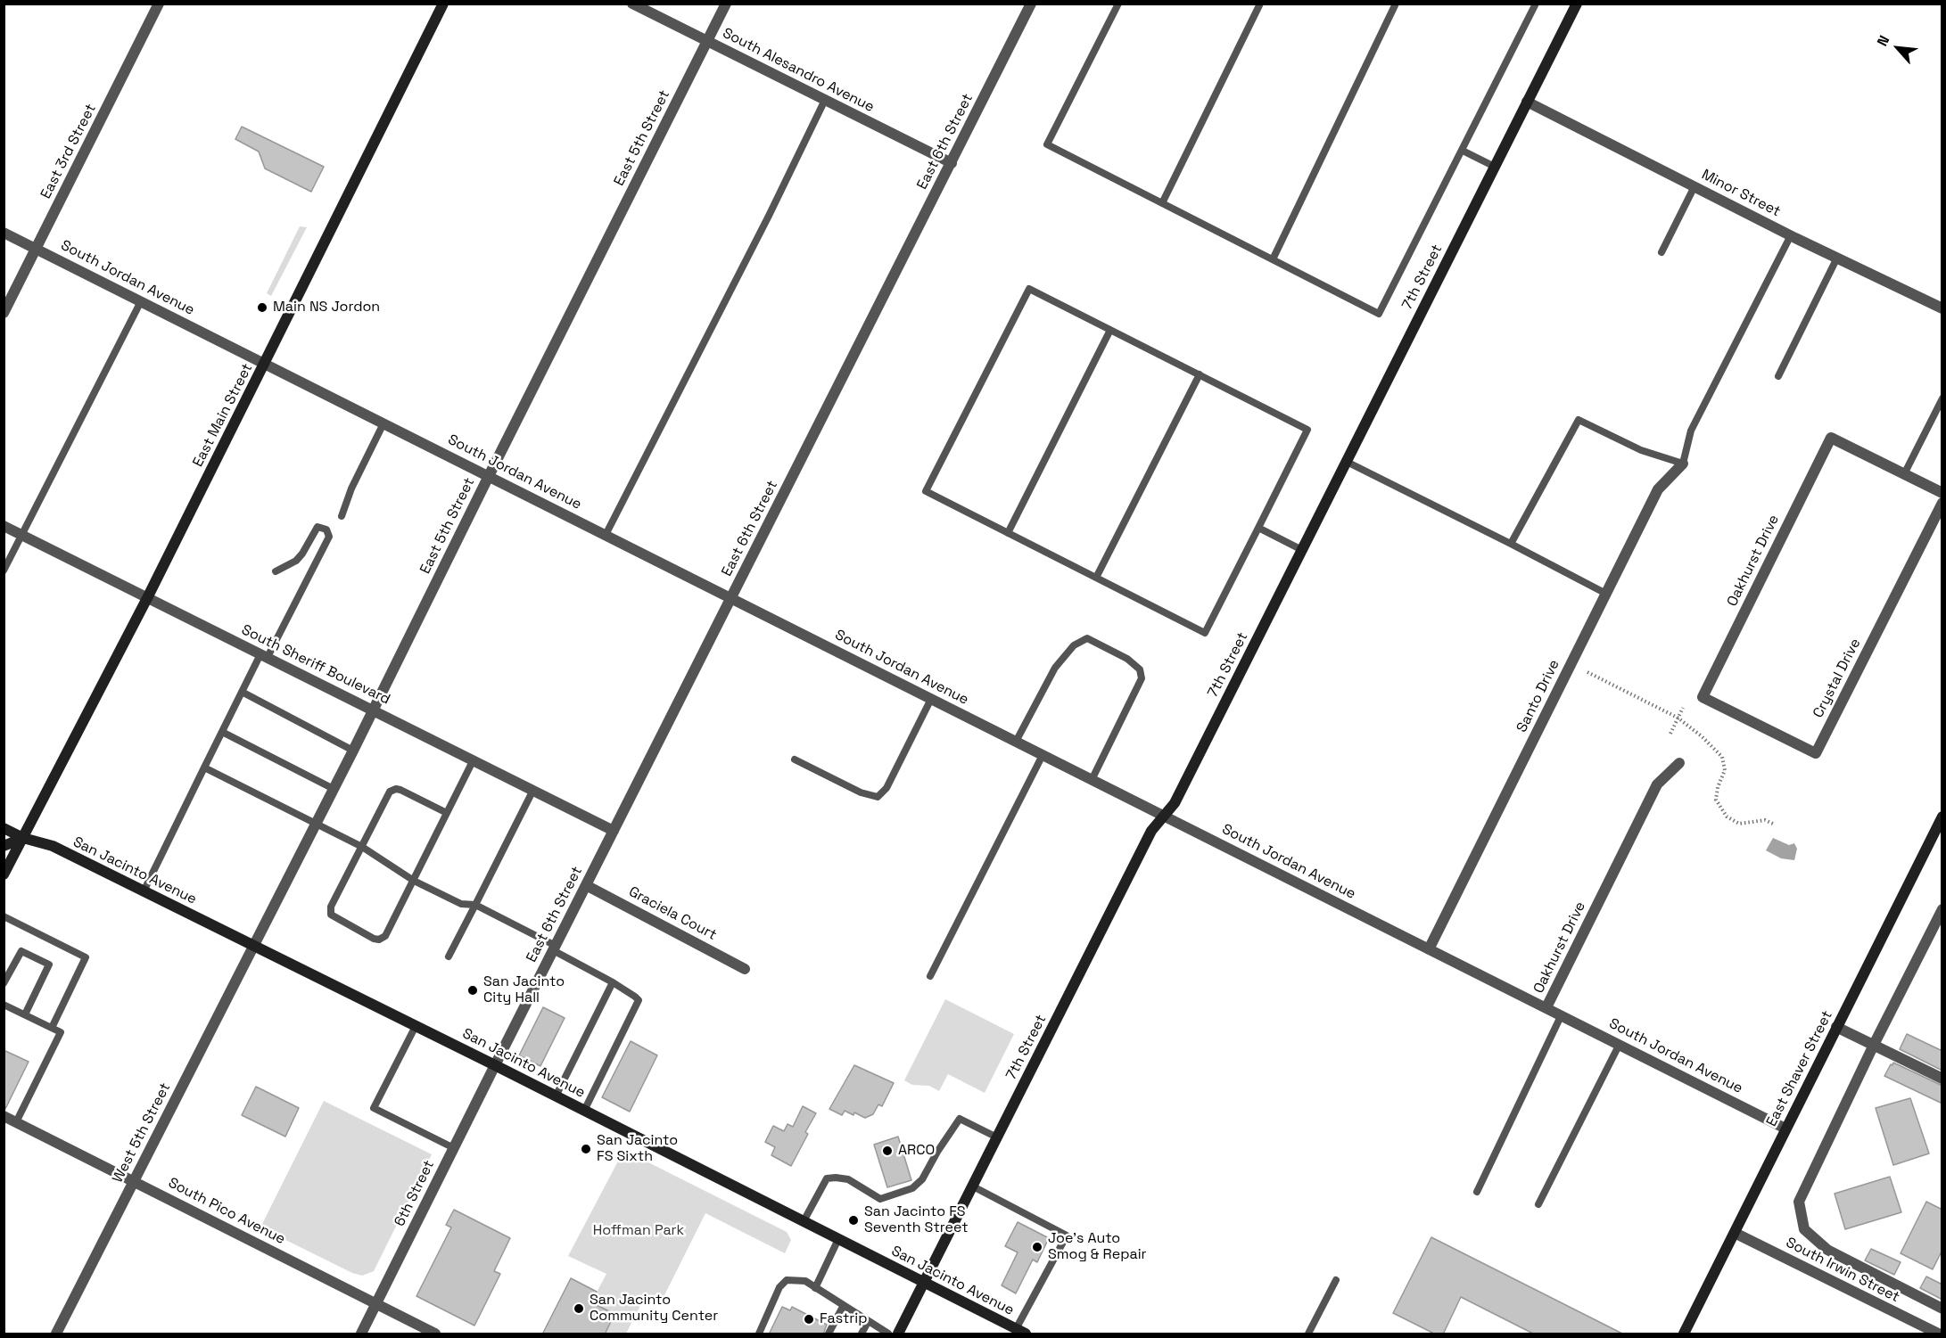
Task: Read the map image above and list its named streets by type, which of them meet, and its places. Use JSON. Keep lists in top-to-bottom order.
{
  "streets": {
    "street": [
      "South Alesandro Avenue",
      "East 5th Street",
      "East 6th Street",
      "East 3rd Street",
      "Minor Street",
      "7th Street",
      "South Jordan Avenue",
      "East Main Street",
      "Oakhurst Drive",
      "South Sheriff Boulevard",
      "Crystal Drive",
      "Santo Drive",
      "San Jacinto Avenue",
      "Graciela Court",
      "East Shaver Street",
      "West 5th Street",
      "6th Street",
      "South Pico Avenue",
      "South Irwin Street"
    ]
  },
  "crossings": [
    ["South Alesandro Avenue", "East 5th Street"],
    ["South Alesandro Avenue", "East 6th Street"],
    ["East 5th Street", "South Jordan Avenue"],
    ["East 5th Street", "South Sheriff Boulevard"],
    ["East 5th Street", "San Jacinto Avenue"],
    ["East 5th Street", "West 5th Street"],
    ["East 6th Street", "South Jordan Avenue"],
    ["East 6th Street", "South Sheriff Boulevard"],
    ["East 6th Street", "San Jacinto Avenue"],
    ["East 6th Street", "Graciela Court"],
    ["East 6th Street", "6th Street"],
    ["East 3rd Street", "South Jordan Avenue"],
    ["Minor Street", "7th Street"],
    ["7th Street", "South Jordan Avenue"],
    ["7th Street", "San Jacinto Avenue"],
    ["South Jordan Avenue", "East Main Street"],
    ["South Jordan Avenue", "Oakhurst Drive"],
    ["South Jordan Avenue", "Santo Drive"],
    ["South Jordan Avenue", "East Shaver Street"],
    ["East Main Street", "South Sheriff Boulevard"],
    ["East Main Street", "San Jacinto Avenue"],
    ["Oakhurst Drive", "Crystal Drive"],
    ["San Jacinto Avenue", "West 5th Street"],
    ["San Jacinto Avenue", "6th Street"],
    ["East Shaver Street", "South Irwin Street"],
    ["West 5th Street", "South Pico Avenue"],
    ["6th Street", "South Pico Avenue"]
  ],
  "parks": ["Hoffman Park"],
  "places": [
    "Main NS Jordon",
    "San Jacinto City Hall",
    "San Jacinto FS Sixth",
    "ARCO",
    "San Jacinto FS Seventh Street",
    "Joe's Auto Smog & Repair",
    "San Jacinto Community Center",
    "Fastrip"
  ],
  "north": "top left"
}
